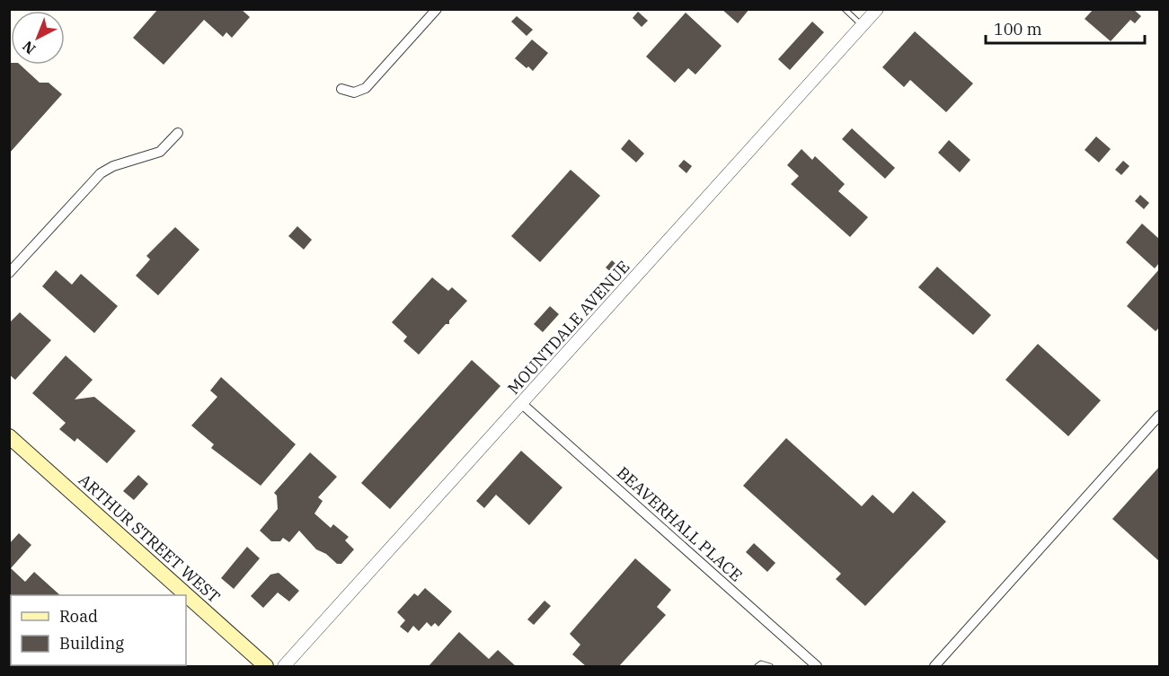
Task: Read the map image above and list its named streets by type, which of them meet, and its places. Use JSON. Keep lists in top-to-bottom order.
{
  "streets": {
    "main road": ["ARTHUR STREET WEST"],
    "street": ["MOUNTDALE AVENUE", "BEAVERHALL PLACE"]
  },
  "crossings": [
    ["MOUNTDALE AVENUE", "BEAVERHALL PLACE"]
  ],
  "legend": ["Road", "Building"],
  "scale_bar": "100 m",
  "north": "bottom left"
}
